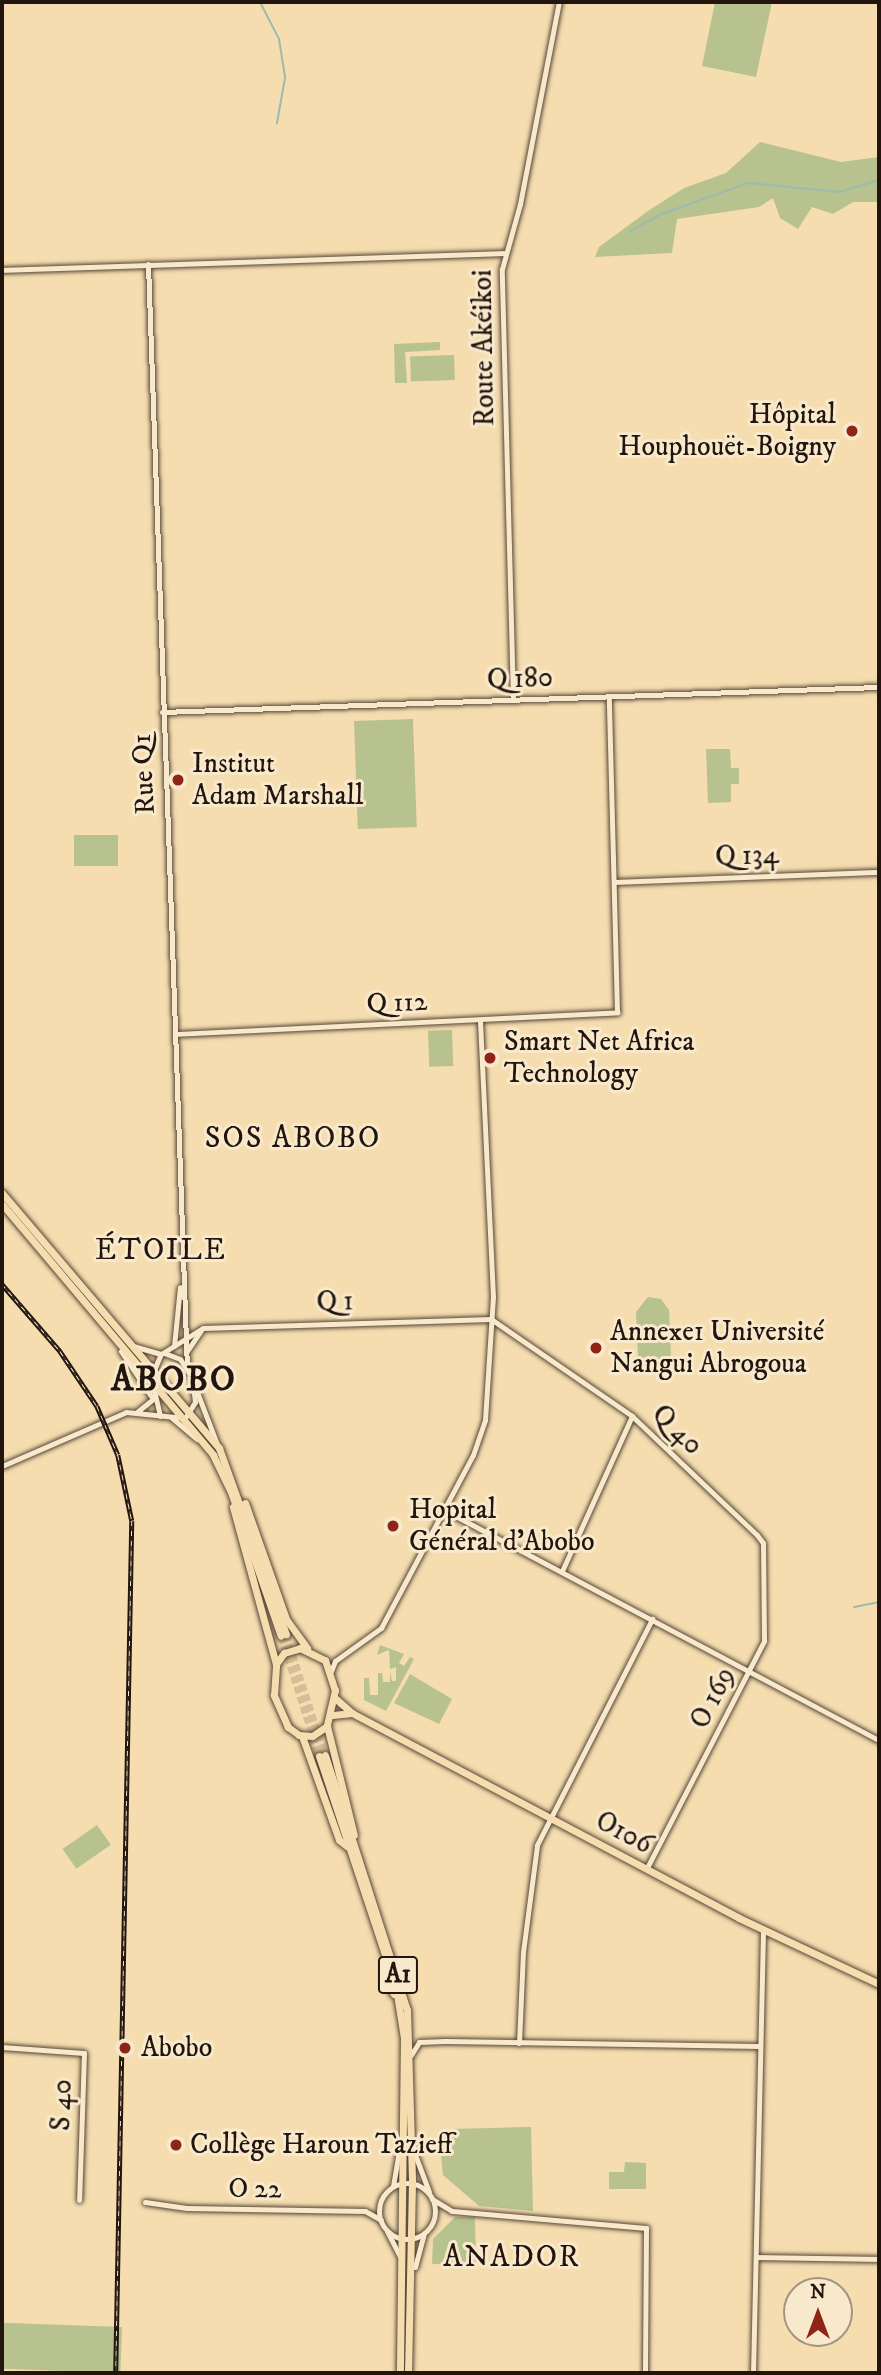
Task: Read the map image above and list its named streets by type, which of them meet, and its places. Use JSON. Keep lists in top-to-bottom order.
{
  "streets": {
    "main road": ["O106", "A1"],
    "street": [
      "Route Akéikoi",
      "Q 180",
      "Rue Q1",
      "Q 134",
      "Q 112",
      "Q 1",
      "Q 40",
      "O 169",
      "S 40",
      "O 22"
    ]
  },
  "crossings": [
    ["Route Akéikoi", "Q 180"],
    ["Q 180", "Rue Q1"],
    ["Rue Q1", "Q 112"],
    ["Q 134", "Q 112"],
    ["Q 1", "Q 40"],
    ["Q 40", "O 169"],
    ["O 169", "O106"]
  ],
  "districts": [
    "SOS ABOBO",
    "ÉTOILE",
    "ABOBO",
    "ANADOR"
  ],
  "places": [
    "Hôpital Houphouët-Boigny",
    "Institut Adam Marshall",
    "Smart Net Africa Technology",
    "Annexe1 Université Nangui Abrogoua",
    "Hopital Général d'Abobo",
    "Abobo",
    "Collège Haroun Tazieff"
  ],
  "north": "top"
}
